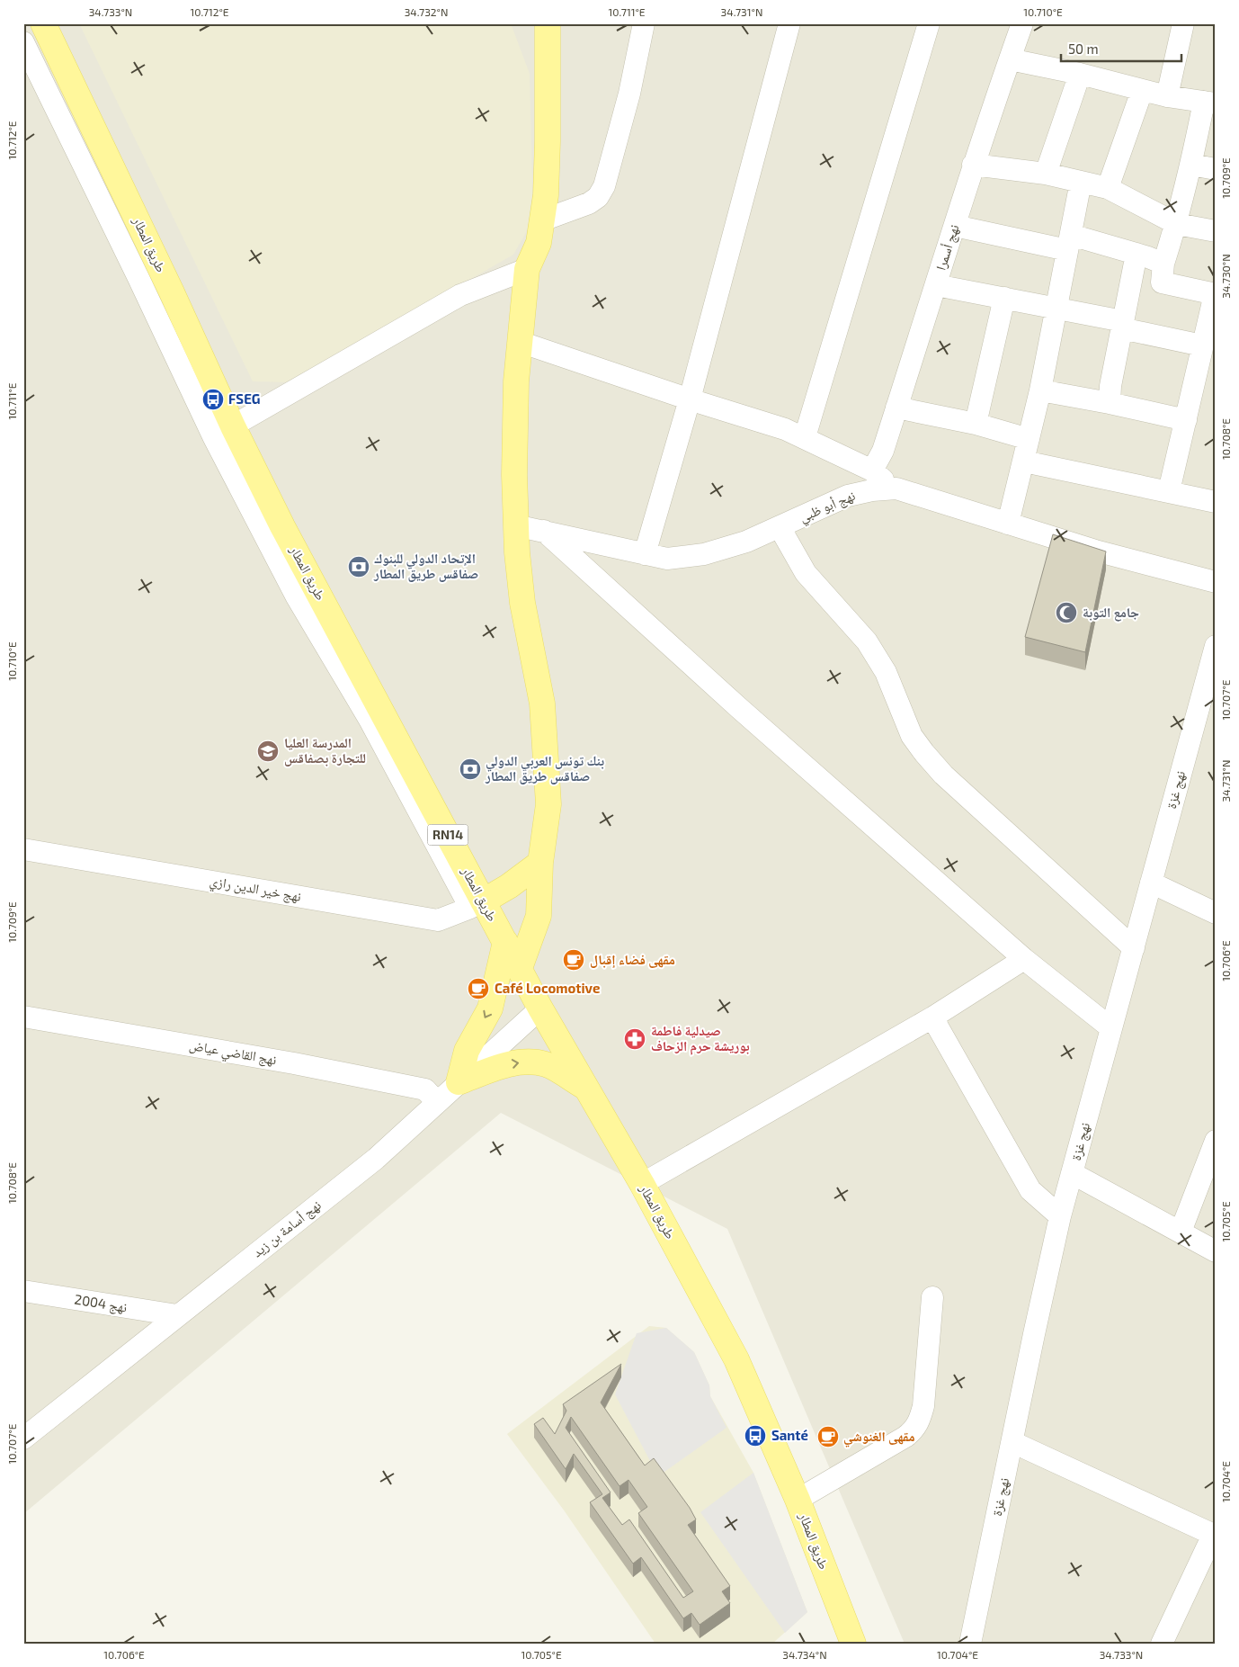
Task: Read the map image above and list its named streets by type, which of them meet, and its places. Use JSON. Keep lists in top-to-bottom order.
{
  "streets": {
    "main road": ["طريق المطار", "RN14"],
    "street": [
      "نهج أسمرا",
      "نهج أبو ظبي",
      "نهج غزة",
      "نهج خير الدين رازي",
      "نهج القاضي عياض",
      "نهج أسامة بن زيد",
      "نهج 2004"
    ]
  },
  "crossings": [
    ["طريق المطار", "نهج خير الدين رازي"],
    ["طريق المطار", "نهج أسامة بن زيد"],
    ["نهج القاضي عياض", "نهج أسامة بن زيد"],
    ["نهج أسامة بن زيد", "نهج 2004"]
  ],
  "places": {
    "bus stop": ["FSEG", "Santé"],
    "bank": ["الإتحاد الدولي للبنوك صفاقس طريق المطار", "بنك تونس العربي الدولي صفاقس طريق المطار"],
    "mosque": ["جامع التوبة"],
    "school or university": ["المدرسة العليا للتجارة بصفاقس"],
    "cafe": ["مقهى فضاء إقبال", "Café Locomotive", "مقهى الغنوشي"],
    "pharmacy": ["صيدلية فاطمة بوريشة حرم الزحاف"]
  },
  "scale_bar": "50 m",
  "coordinates": [
    "34.733°N",
    "10.712°E",
    "34.732°N",
    "10.711°E",
    "34.731°N",
    "10.710°E",
    "10.709°E",
    "34.730°N",
    "10.708°E",
    "10.707°E",
    "10.706°E",
    "10.705°E",
    "10.704°E",
    "34.734°N"
  ]
}
